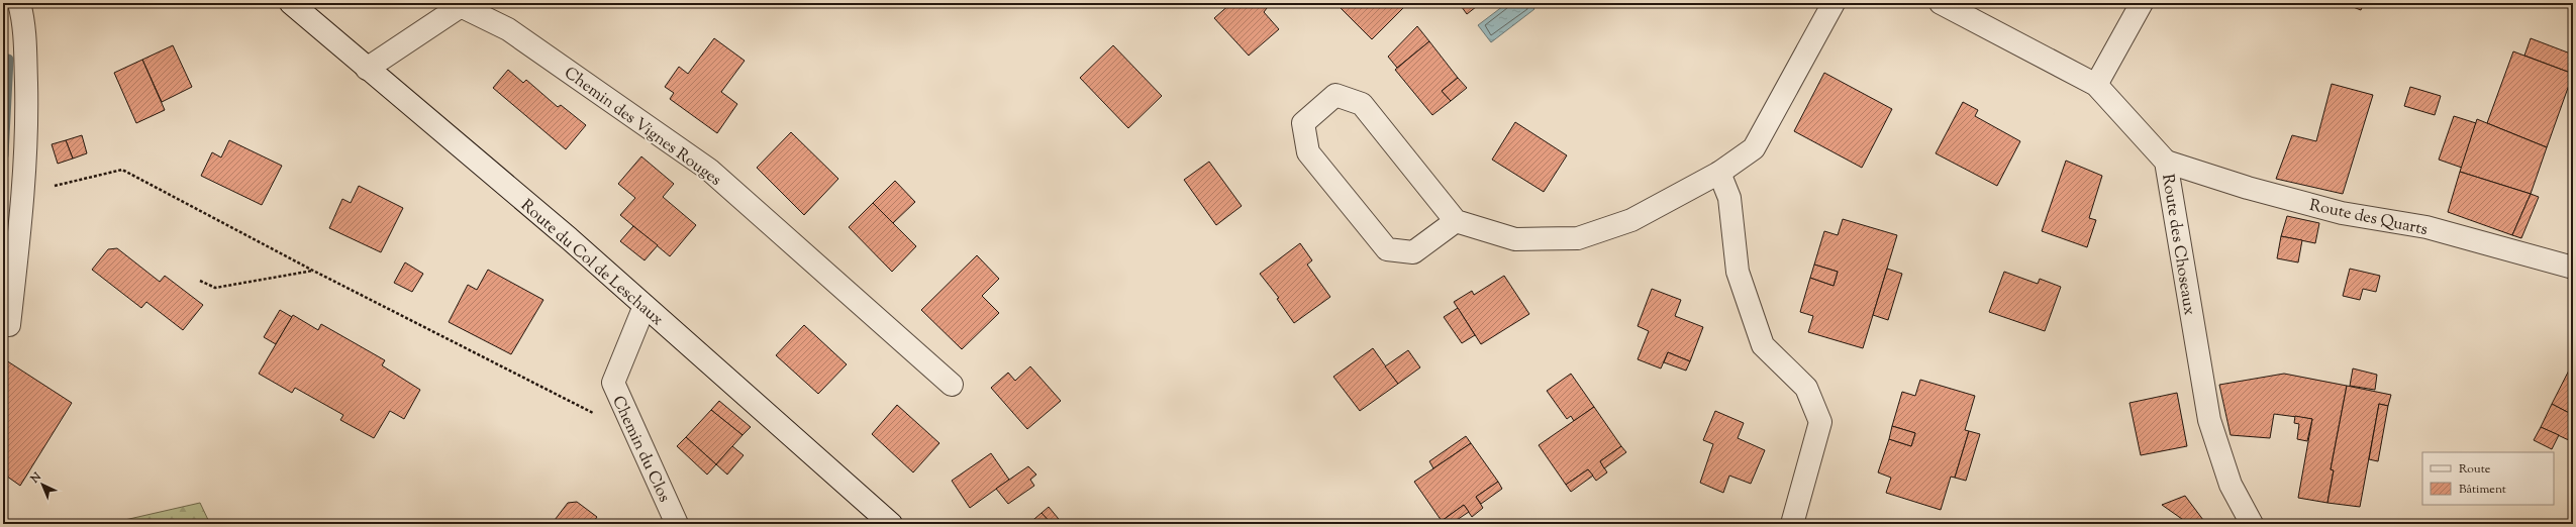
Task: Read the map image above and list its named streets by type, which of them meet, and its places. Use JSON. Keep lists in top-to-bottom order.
{
  "streets": {
    "street": [
      "Chemin des Vignes Rouges",
      "Route des Quarts",
      "Route des Choseaux",
      "Route du Col de Leschaux",
      "Chemin du Clos"
    ]
  },
  "crossings": [
    ["Chemin des Vignes Rouges", "Route du Col de Leschaux"],
    ["Route des Quarts", "Route des Choseaux"],
    ["Route du Col de Leschaux", "Chemin du Clos"]
  ],
  "legend": ["Route", "Bâtiment"],
  "north": "top left"
}
